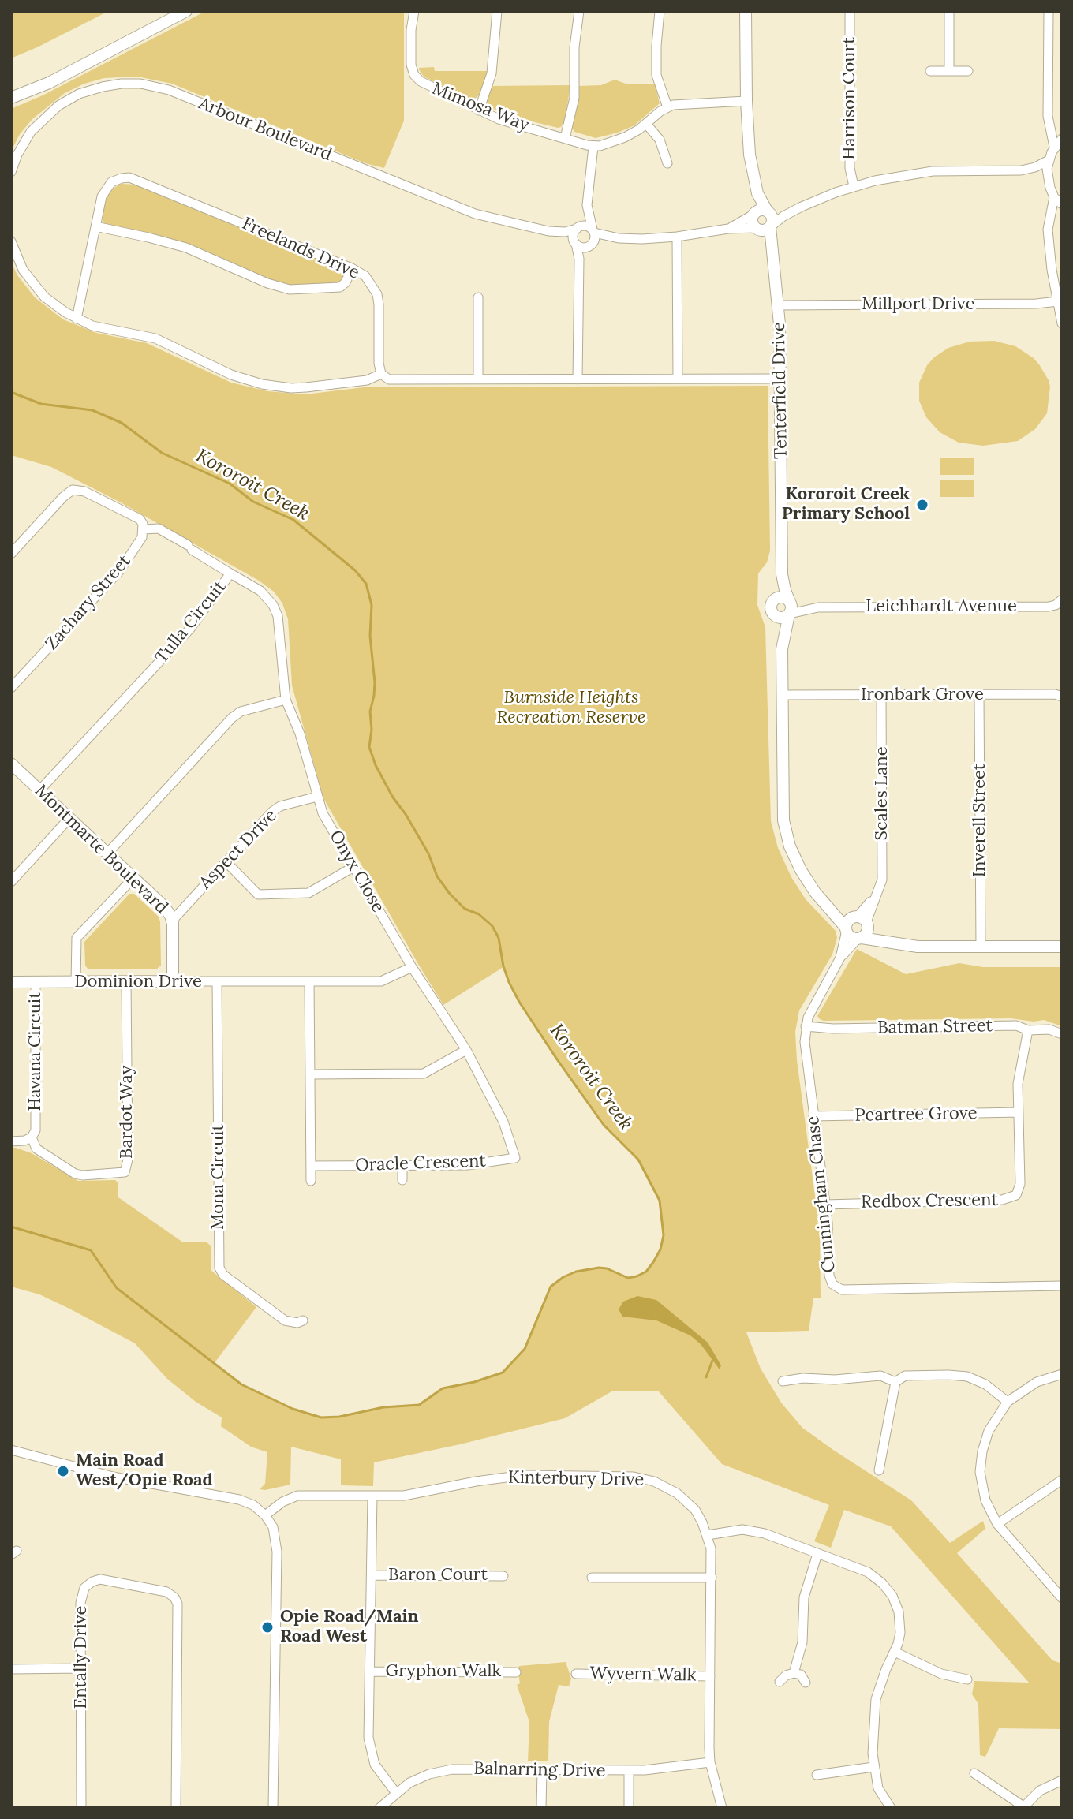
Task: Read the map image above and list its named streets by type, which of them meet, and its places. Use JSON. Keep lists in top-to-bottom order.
{
  "streets": {
    "street": [
      "Harrison Court",
      "Mimosa Way",
      "Arbour Boulevard",
      "Freelands Drive",
      "Millport Drive",
      "Tenterfield Drive",
      "Zachary Street",
      "Leichhardt Avenue",
      "Tulla Circuit",
      "Ironbark Grove",
      "Scales Lane",
      "Inverell Street",
      "Montmarte Boulevard",
      "Aspect Drive",
      "Onyx Close",
      "Dominion Drive",
      "Batman Street",
      "Havana Circuit",
      "Bardot Way",
      "Peartree Grove",
      "Oracle Crescent",
      "Mona Circuit",
      "Cunningham Chase",
      "Redbox Crescent",
      "Kinterbury Drive",
      "Baron Court",
      "Entally Drive",
      "Gryphon Walk",
      "Wyvern Walk",
      "Balnarring Drive"
    ]
  },
  "crossings": [
    ["Millport Drive", "Tenterfield Drive"],
    ["Tenterfield Drive", "Leichhardt Avenue"],
    ["Tenterfield Drive", "Ironbark Grove"],
    ["Tenterfield Drive", "Scales Lane"],
    ["Tenterfield Drive", "Inverell Street"],
    ["Tenterfield Drive", "Cunningham Chase"],
    ["Tulla Circuit", "Montmarte Boulevard"],
    ["Tulla Circuit", "Onyx Close"],
    ["Ironbark Grove", "Scales Lane"],
    ["Ironbark Grove", "Inverell Street"],
    ["Scales Lane", "Cunningham Chase"],
    ["Montmarte Boulevard", "Aspect Drive"],
    ["Montmarte Boulevard", "Dominion Drive"],
    ["Aspect Drive", "Onyx Close"],
    ["Onyx Close", "Dominion Drive"],
    ["Onyx Close", "Oracle Crescent"],
    ["Dominion Drive", "Havana Circuit"],
    ["Dominion Drive", "Bardot Way"],
    ["Dominion Drive", "Mona Circuit"],
    ["Batman Street", "Cunningham Chase"],
    ["Batman Street", "Redbox Crescent"],
    ["Havana Circuit", "Bardot Way"],
    ["Peartree Grove", "Cunningham Chase"],
    ["Peartree Grove", "Redbox Crescent"],
    ["Cunningham Chase", "Redbox Crescent"],
    ["Kinterbury Drive", "Wyvern Walk"],
    ["Kinterbury Drive", "Balnarring Drive"]
  ],
  "water": ["Kororoit Creek"],
  "parks": ["Burnside Heights Recreation Reserve"],
  "places": ["Kororoit Creek Primary School", "Main Road West/Opie Road", "Opie Road/Main Road West"]
}
